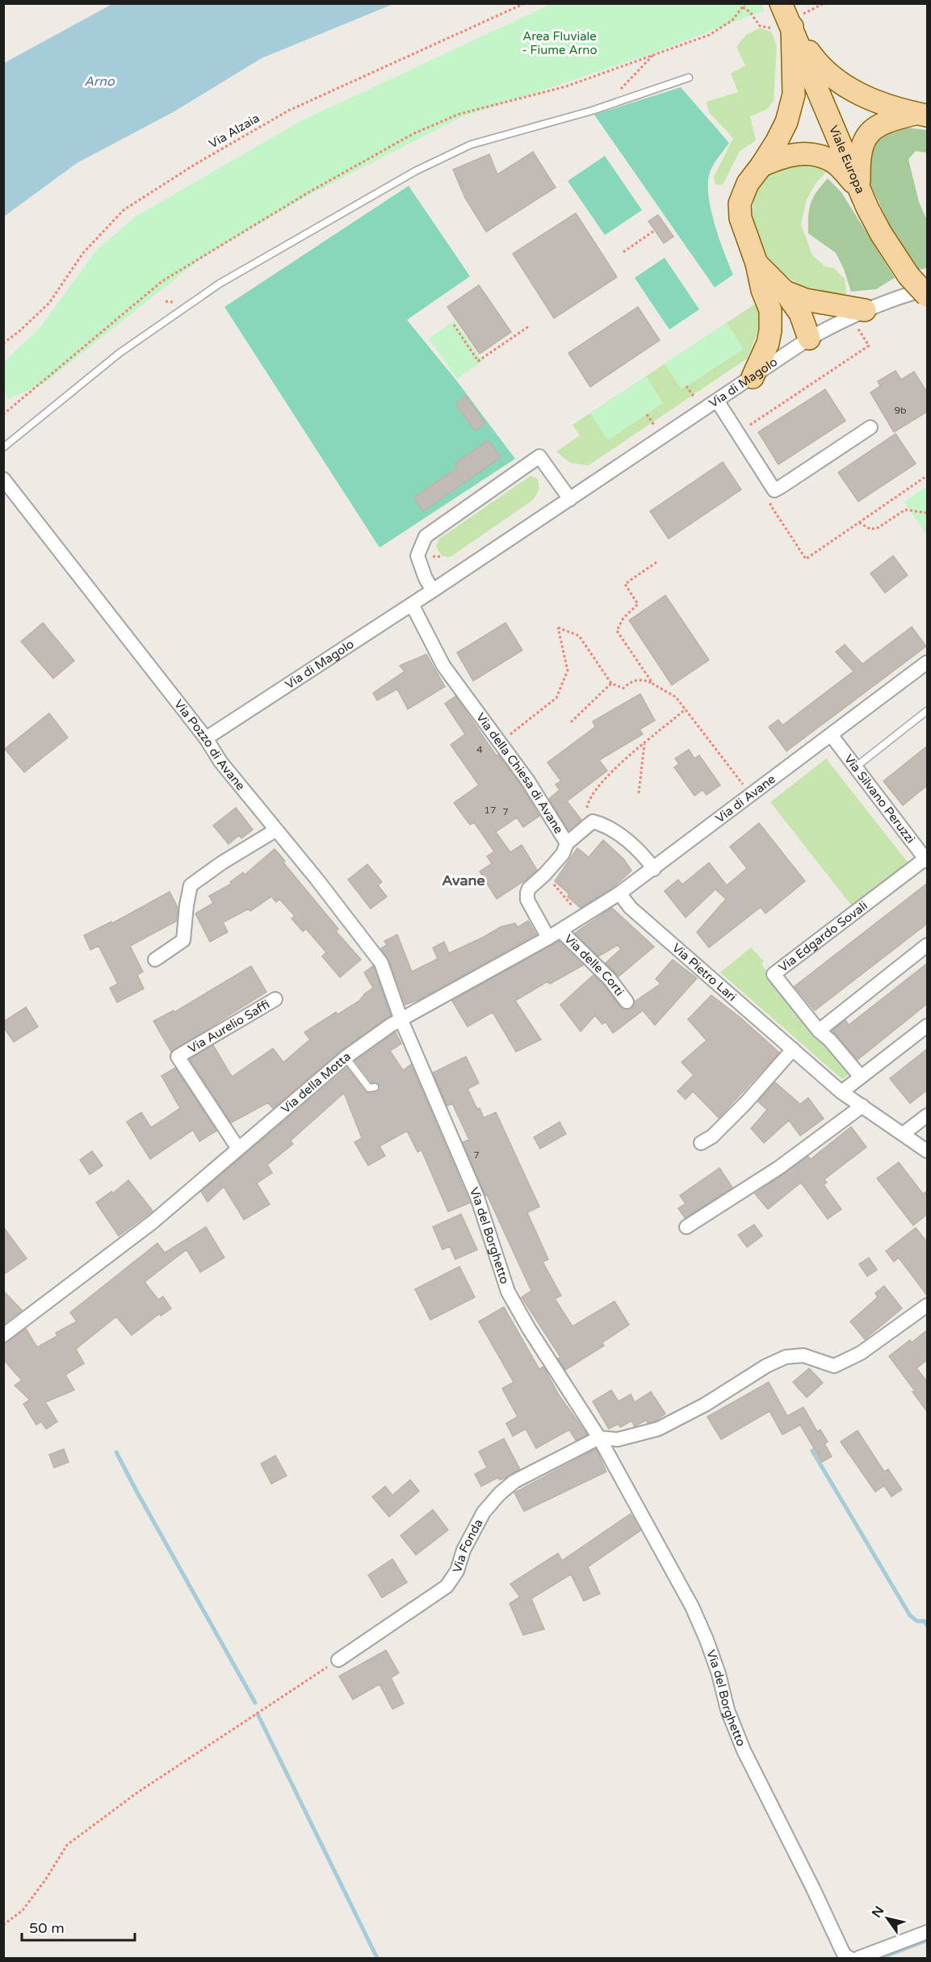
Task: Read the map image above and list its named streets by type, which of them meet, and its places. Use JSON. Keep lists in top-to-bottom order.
{
  "streets": {
    "main road": ["Viale Europa"],
    "street": [
      "Via di Magolo",
      "Via Pozzo di Avane",
      "Via della Chiesa di Avane",
      "Via Silvano Peruzzi",
      "Via di Avane",
      "Via Edgardo Sovali",
      "Via delle Corti",
      "Via Pietro Lari",
      "Via Aurelio Saffi",
      "Via della Motta",
      "Via del Borghetto",
      "Via Fonda"
    ],
    "path": ["Via Alzaia"]
  },
  "crossings": [
    ["Via di Magolo", "Via Pozzo di Avane"],
    ["Via di Magolo", "Via della Chiesa di Avane"],
    ["Via Pozzo di Avane", "Via della Motta"],
    ["Via Pozzo di Avane", "Via del Borghetto"],
    ["Via della Chiesa di Avane", "Via della Motta"],
    ["Via Silvano Peruzzi", "Via di Avane"],
    ["Via Silvano Peruzzi", "Via Edgardo Sovali"],
    ["Via di Avane", "Via della Motta"],
    ["Via delle Corti", "Via della Motta"],
    ["Via Pietro Lari", "Via della Motta"],
    ["Via Aurelio Saffi", "Via della Motta"],
    ["Via della Motta", "Via del Borghetto"],
    ["Via del Borghetto", "Via Fonda"]
  ],
  "districts": ["Avane"],
  "water": ["Arno"],
  "parks": ["Area Fluviale - Fiume Arno"],
  "house_numbers": [
    "9b",
    "4",
    "17",
    "7",
    "7"
  ],
  "scale_bar": "50 m",
  "north": "top left"
}
